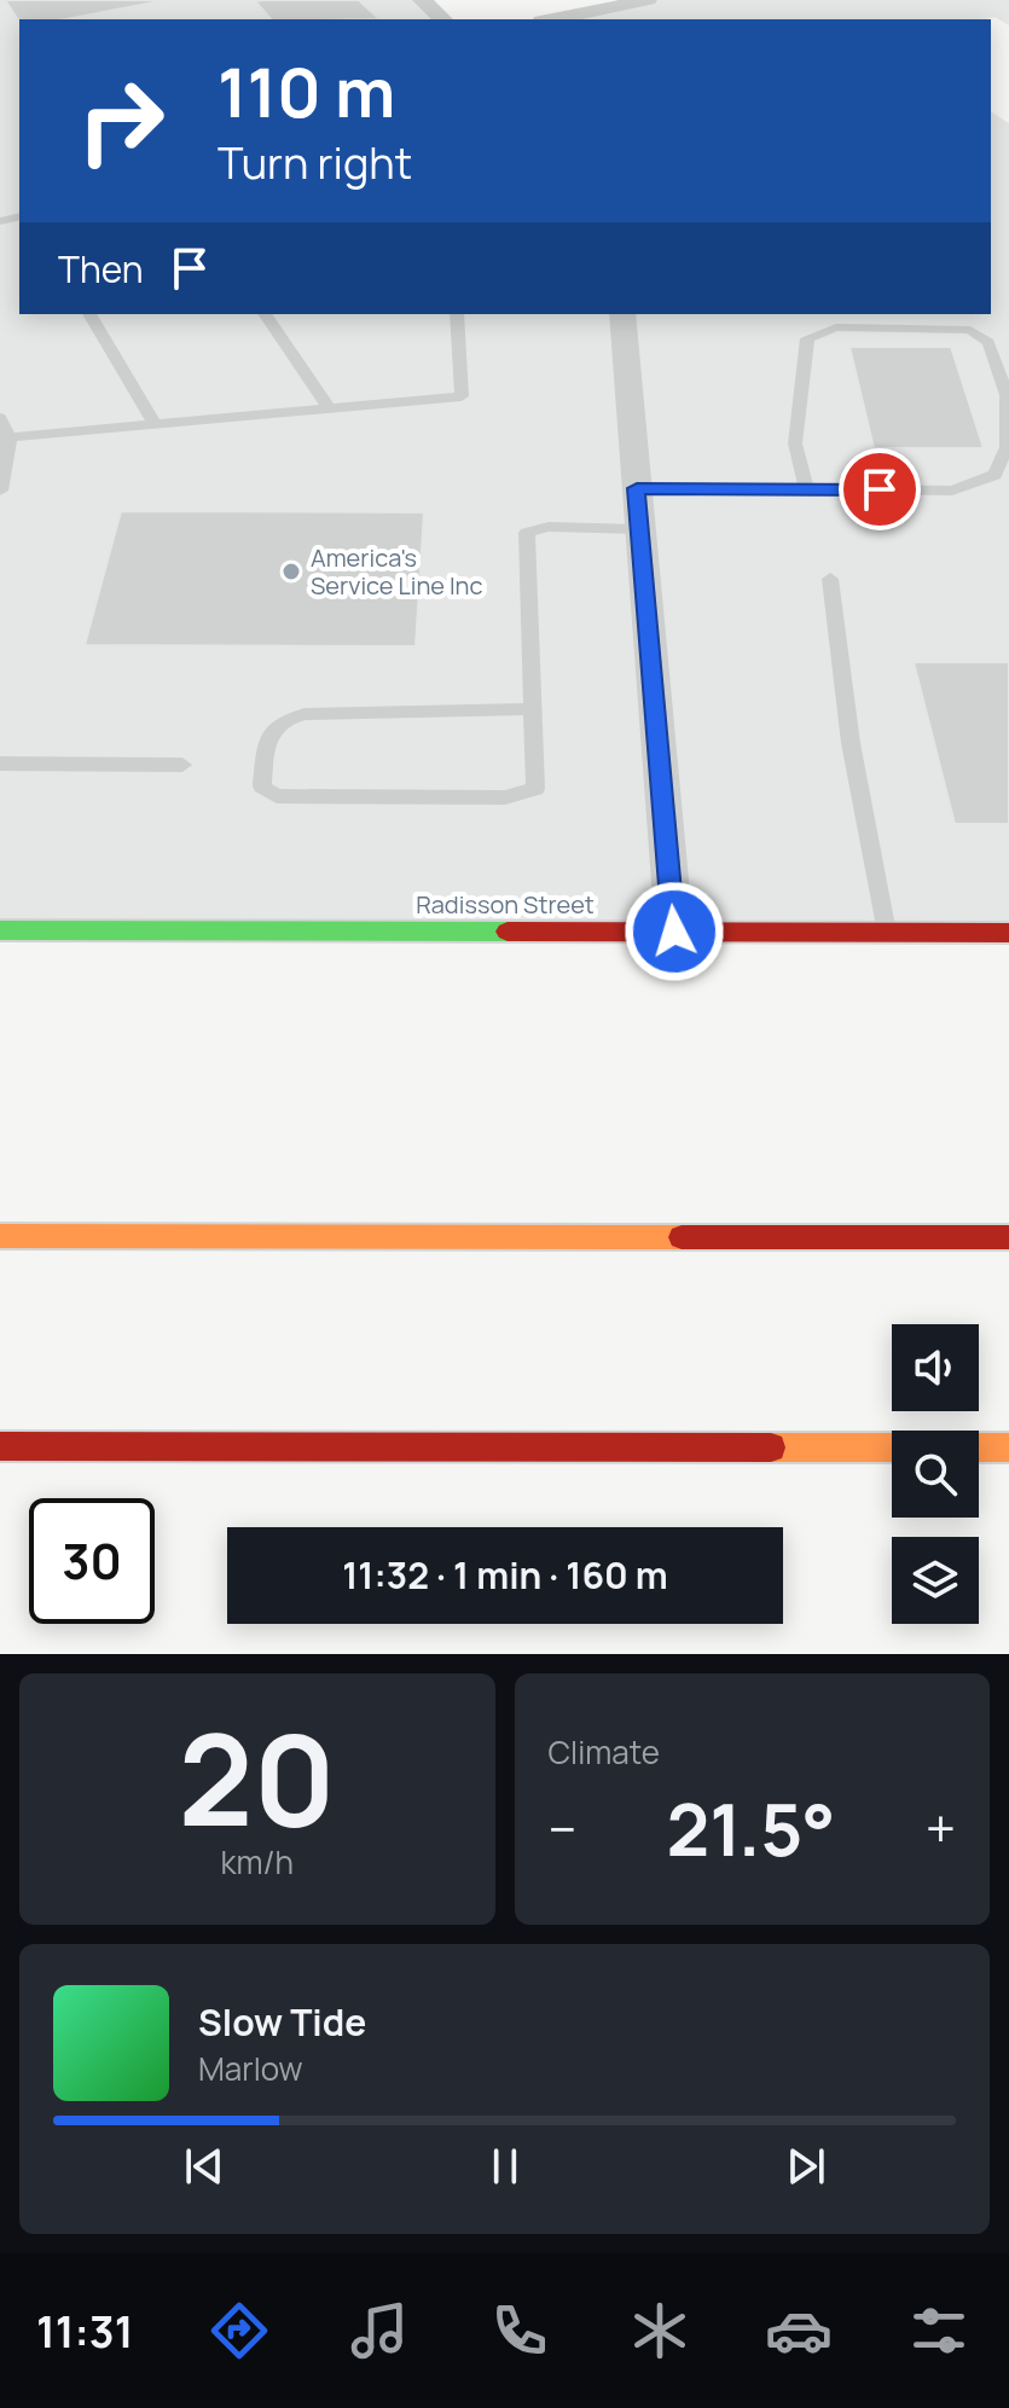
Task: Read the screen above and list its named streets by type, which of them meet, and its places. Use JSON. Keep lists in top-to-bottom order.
{
  "streets": {
    "main road": ["Radisson Street"]
  },
  "places": ["America's Service Line Inc"],
  "page": {
    "turn": ["110 m", "Turn right"],
    "then": "Then",
    "limit": "30",
    "trip": "11:32 · 1 min · 160 m",
    "tile": [
      ["20", "km/h"],
      "Climate"
    ],
    "heat": ["−", "21.5°", "+"],
    "song": ["Slow Tide", "Marlow"],
    "tabs": "11:31"
  }
}
